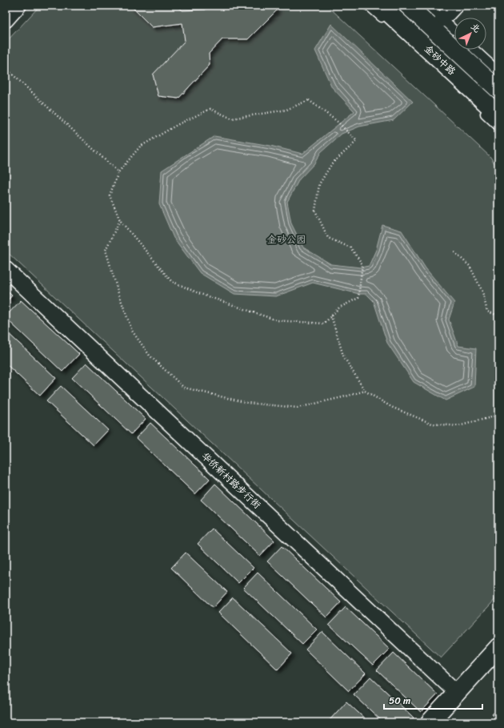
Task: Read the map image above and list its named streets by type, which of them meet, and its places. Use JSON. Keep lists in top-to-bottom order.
{
  "streets": {
    "main road": ["金砂中路"],
    "street": ["华侨新村路步行街"]
  },
  "parks": ["金砂公园"],
  "scale_bar": "50 m",
  "north": "top right"
}
